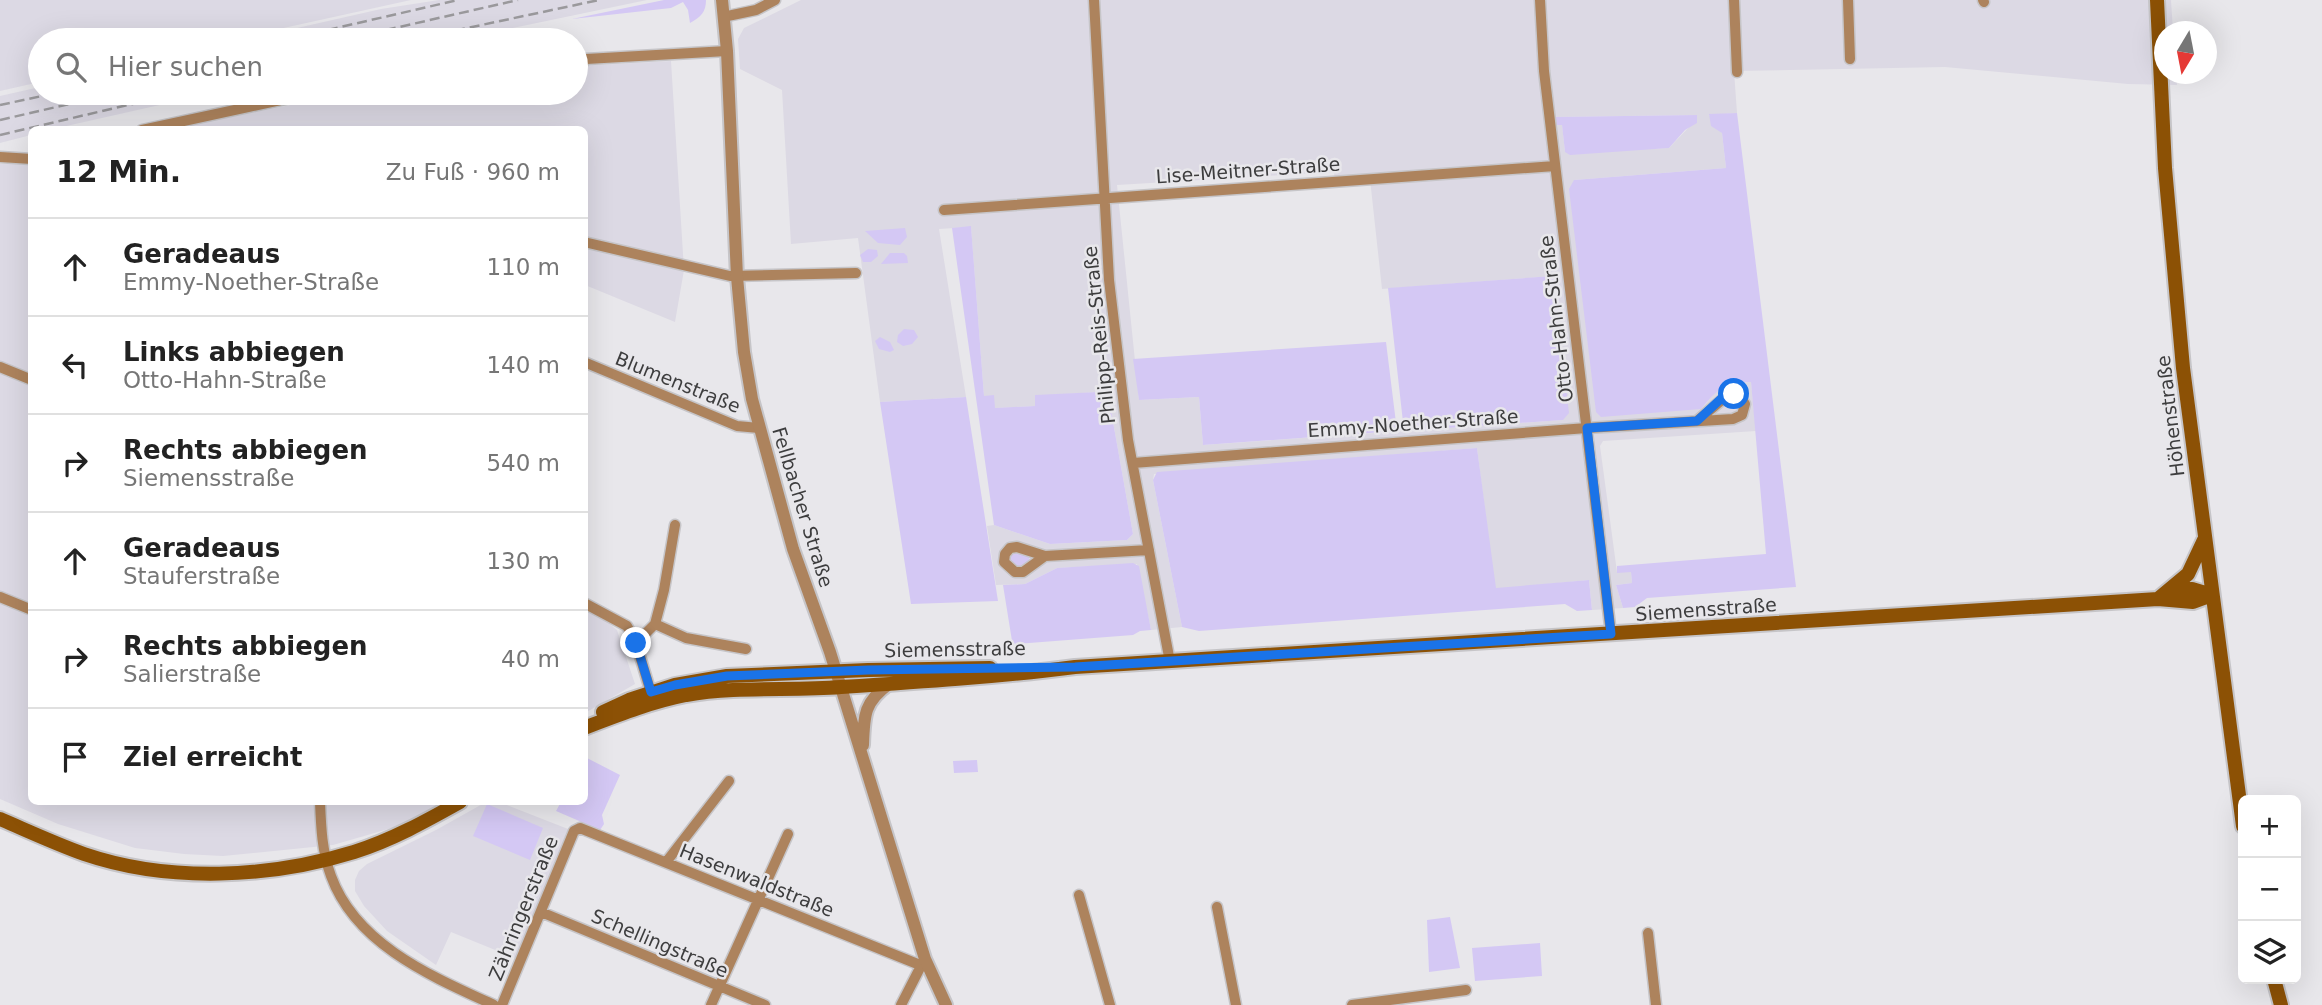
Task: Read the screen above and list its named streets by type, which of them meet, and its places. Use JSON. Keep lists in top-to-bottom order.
{
  "streets": {
    "main road": ["Höhenstraße", "Siemensstraße"],
    "street": [
      "Lise-Meitner-Straße",
      "Otto-Hahn-Straße",
      "Philipp-Reis-Straße",
      "Blumenstraße",
      "Emmy-Noether-Straße",
      "Fellbacher Straße",
      "Hasenwaldstraße",
      "Zähringerstraße",
      "Schellingstraße"
    ]
  },
  "crossings": [
    ["Lise-Meitner-Straße", "Otto-Hahn-Straße"],
    ["Lise-Meitner-Straße", "Philipp-Reis-Straße"],
    ["Otto-Hahn-Straße", "Emmy-Noether-Straße"],
    ["Otto-Hahn-Straße", "Siemensstraße"],
    ["Philipp-Reis-Straße", "Emmy-Noether-Straße"],
    ["Philipp-Reis-Straße", "Siemensstraße"],
    ["Blumenstraße", "Fellbacher Straße"],
    ["Höhenstraße", "Siemensstraße"],
    ["Fellbacher Straße", "Siemensstraße"],
    ["Fellbacher Straße", "Hasenwaldstraße"],
    ["Hasenwaldstraße", "Zähringerstraße"],
    ["Zähringerstraße", "Schellingstraße"]
  ],
  "north": "bottom",
  "page": {
    "search": "Hier suchen",
    "heading": ["12 Min.", "Zu Fuß · 960 m"],
    "list": [
      ["Geradeaus", "Emmy-Noether-Straße", "110 m"],
      ["Links abbiegen", "Otto-Hahn-Straße", "140 m"],
      ["Rechts abbiegen", "Siemensstraße", "540 m"],
      ["Geradeaus", "Stauferstraße", "130 m"],
      ["Rechts abbiegen", "Salierstraße", "40 m"],
      "Ziel erreicht"
    ],
    "map_buttons": ["+", "−"]
  }
}
